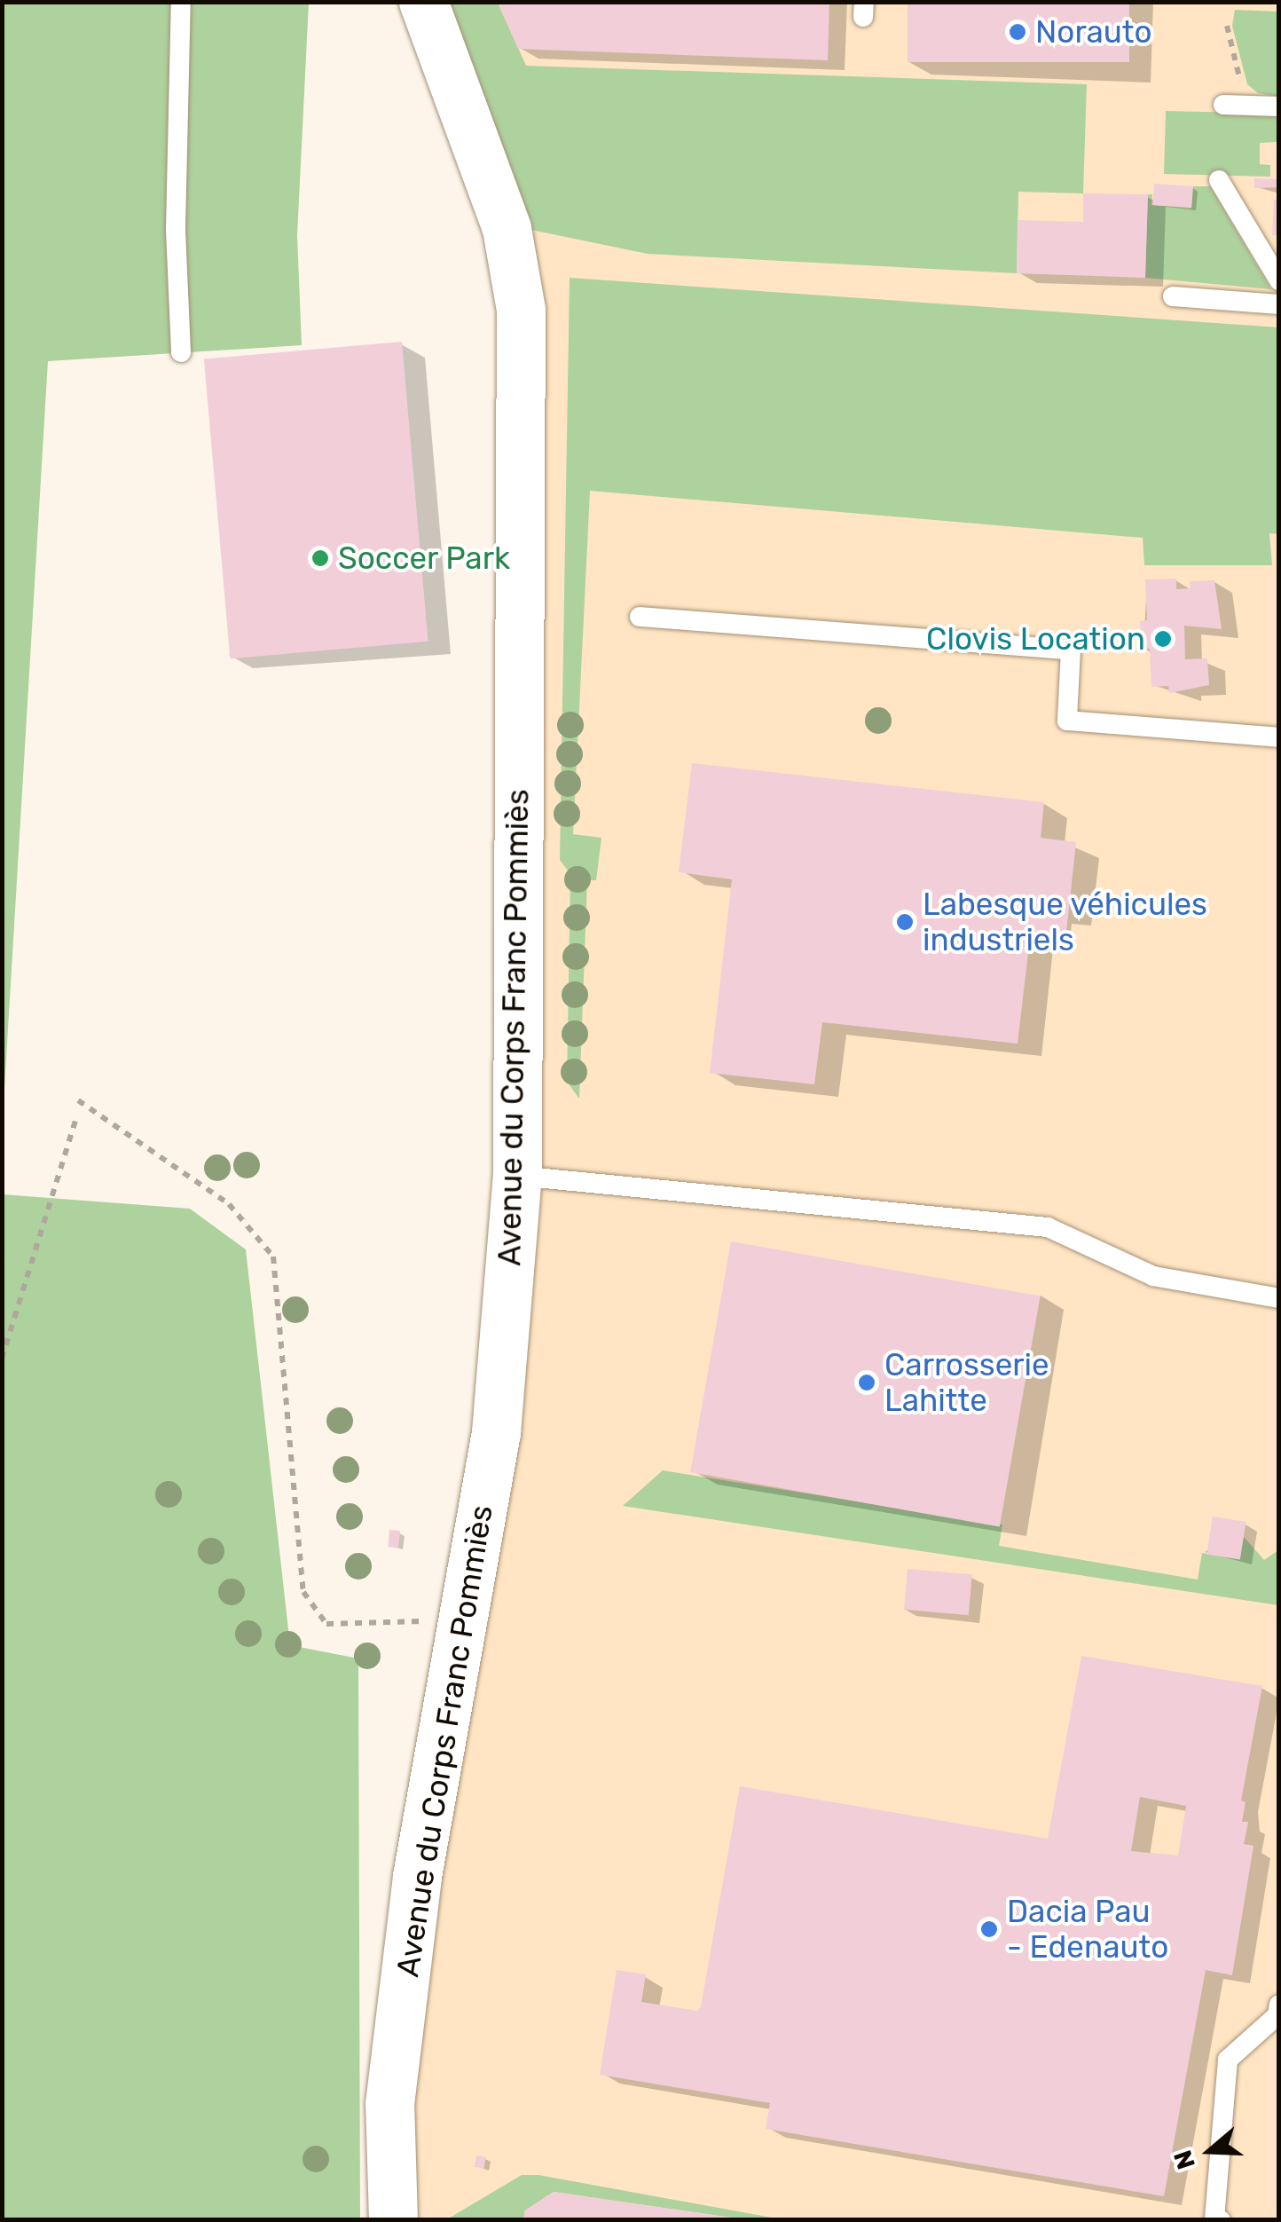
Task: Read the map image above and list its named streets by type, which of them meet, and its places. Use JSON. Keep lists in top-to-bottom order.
{
  "streets": {
    "street": ["Avenue du Corps Franc Pommiès"]
  },
  "places": [
    "Norauto",
    "Soccer Park",
    "Clovis Location",
    "Labesque véhicules industriels",
    "Carrosserie Lahitte",
    "Dacia Pau - Edenauto"
  ],
  "north": "left"
}
